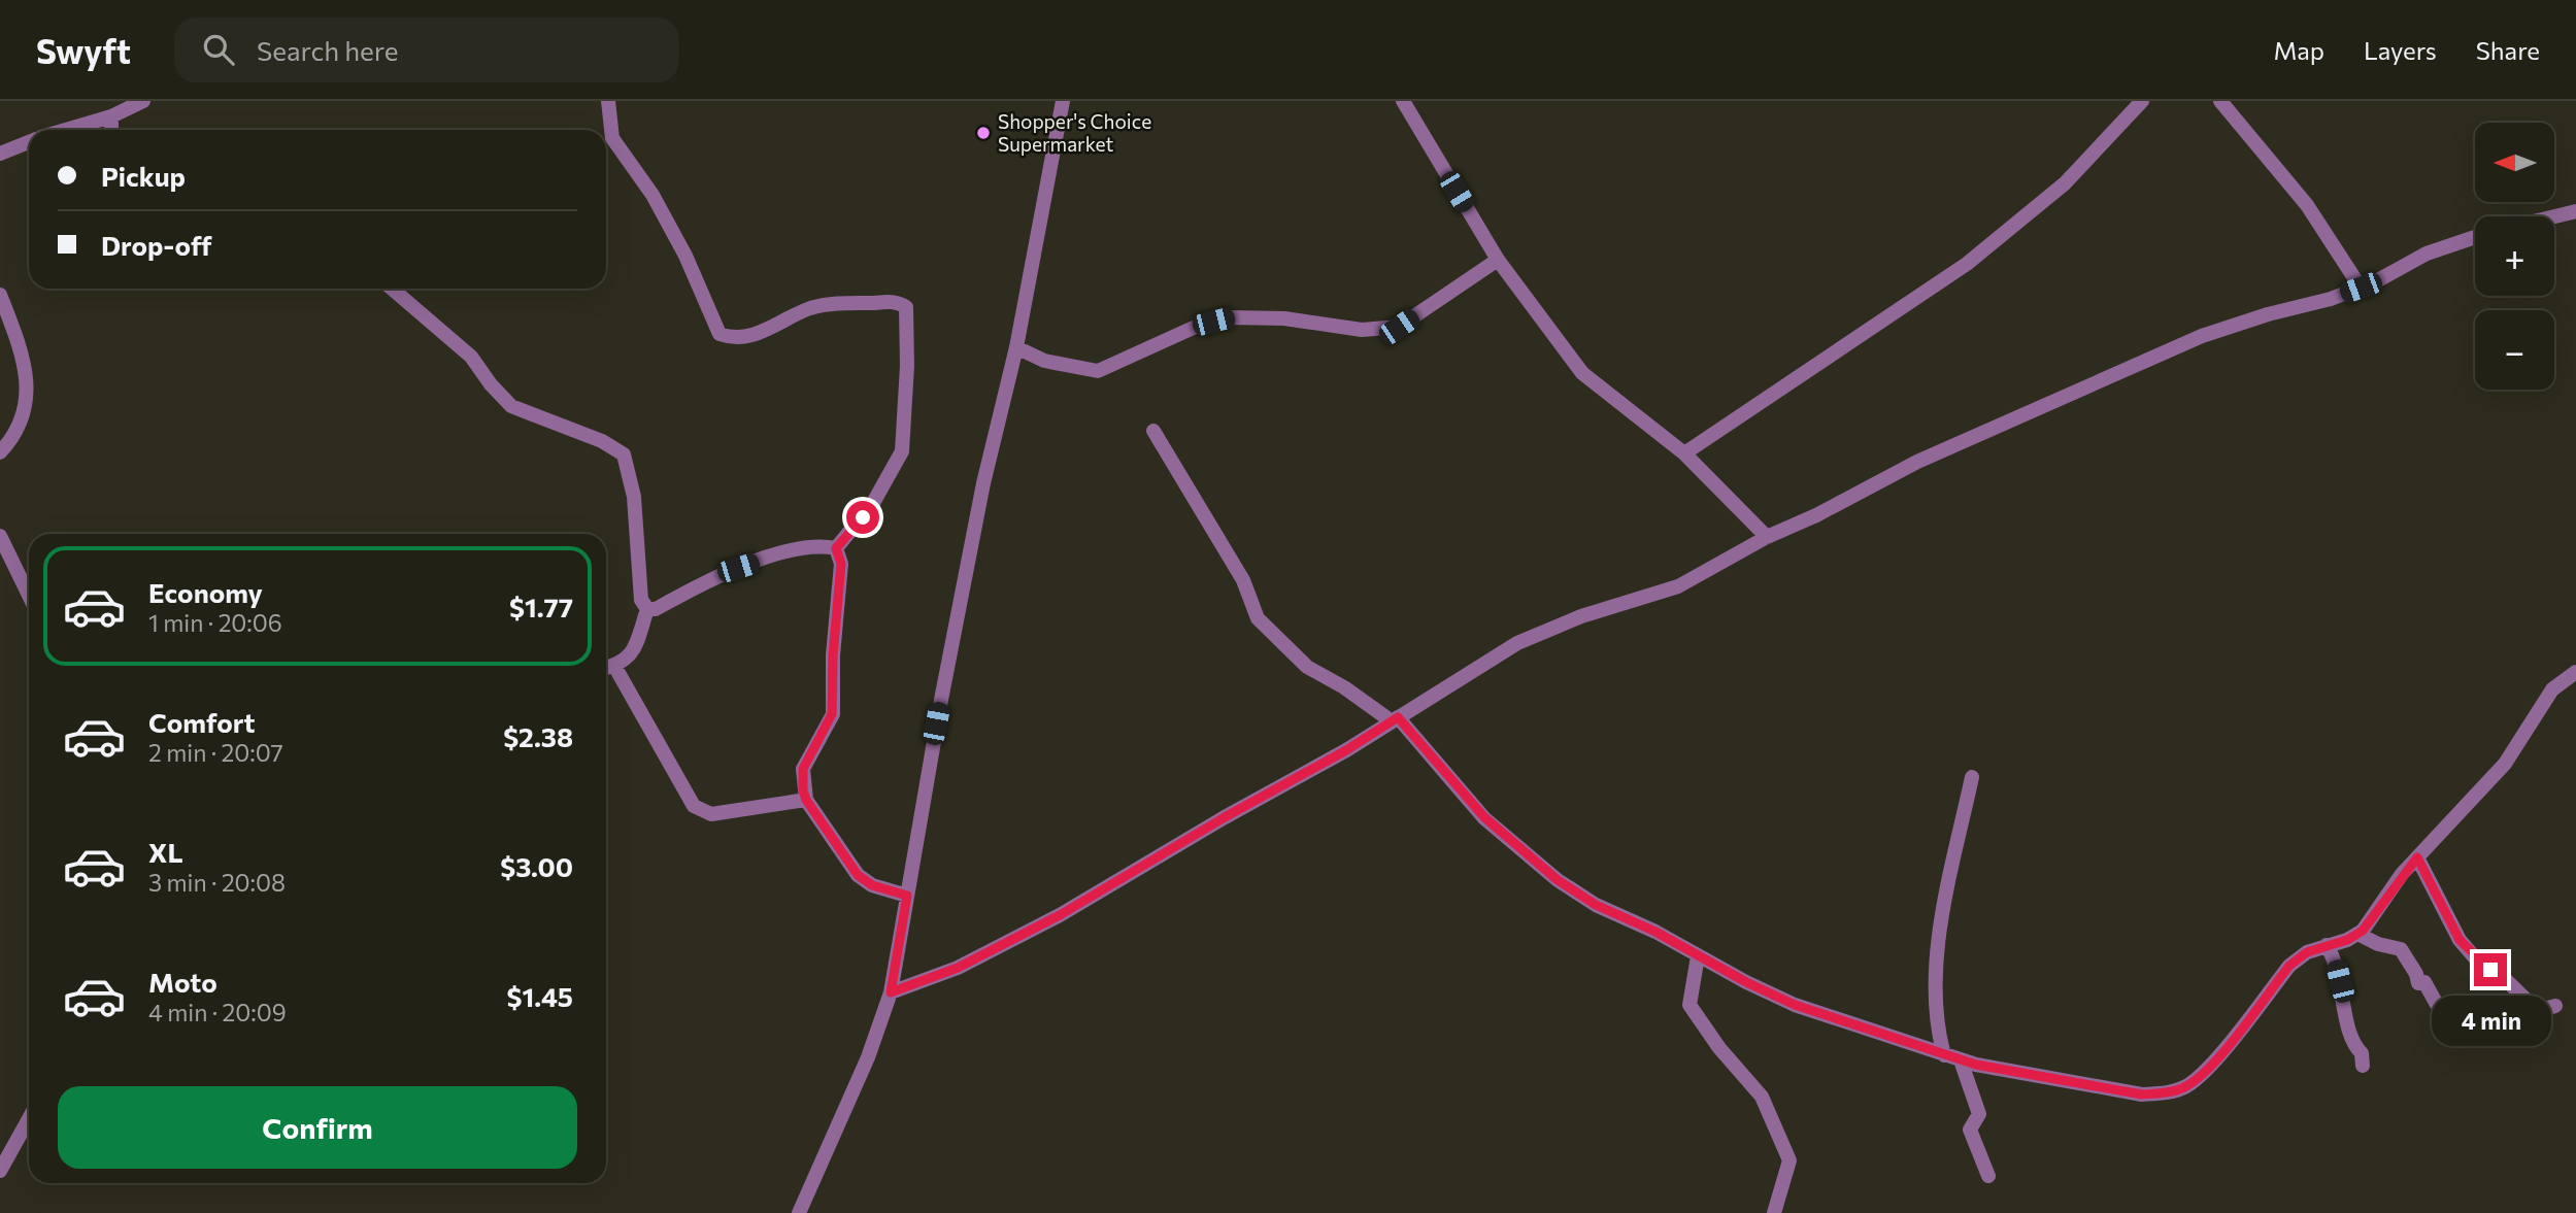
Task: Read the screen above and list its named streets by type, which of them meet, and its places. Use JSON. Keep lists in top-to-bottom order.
{
  "places": ["Shopper's Choice Supermarket"],
  "north": "left",
  "page": {
    "header": "Swyft",
    "search": "Search here",
    "nav": ["Map", "Layers", "Share"],
    "map_buttons": ["+", "−"],
    "banner": ["Pickup", "Drop-off"],
    "list": [
      {
        "name": "Economy",
        "note": "1 min · 20:06",
        "value": "$1.77"
      },
      {
        "name": "Comfort",
        "note": "2 min · 20:07",
        "value": "$2.38"
      },
      {
        "name": "XL",
        "note": "3 min · 20:08",
        "value": "$3.00"
      },
      {
        "name": "Moto",
        "note": "4 min · 20:09",
        "value": "$1.45"
      }
    ],
    "bubble": "4 min",
    "buttons": "Confirm"
  }
}
